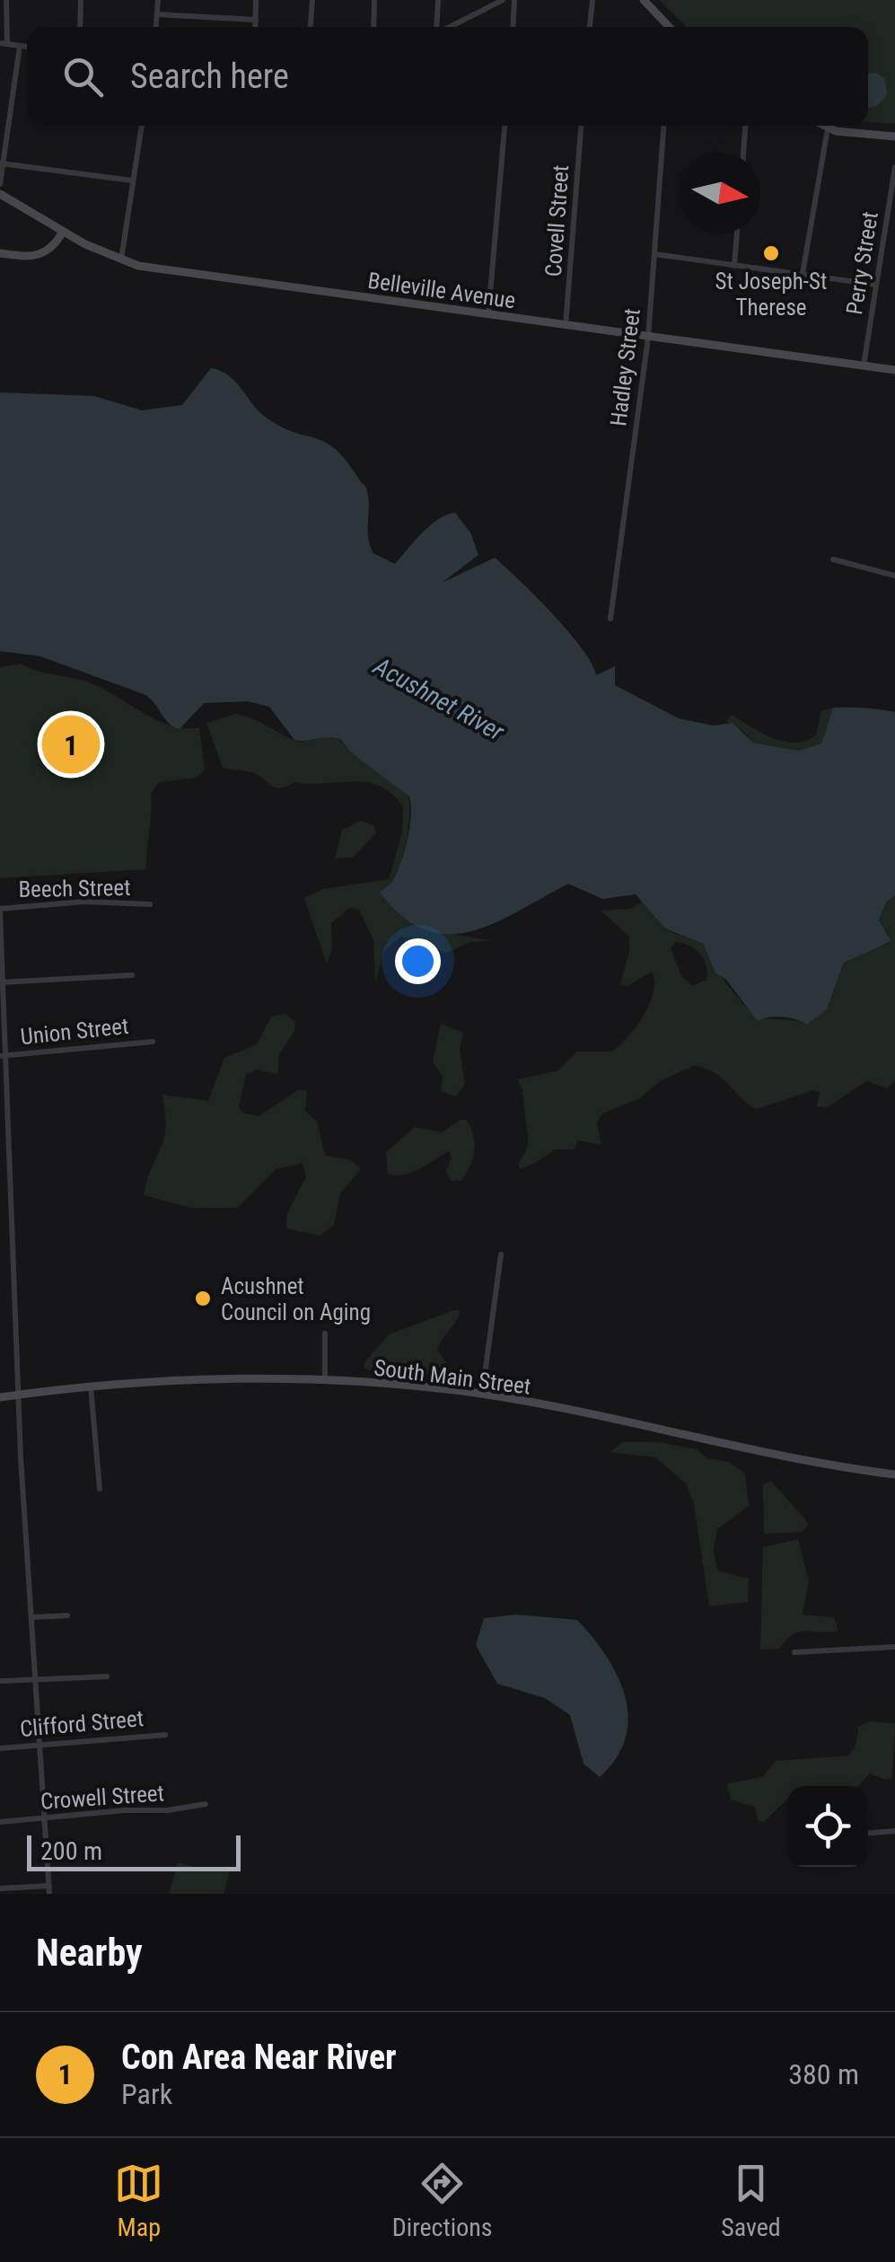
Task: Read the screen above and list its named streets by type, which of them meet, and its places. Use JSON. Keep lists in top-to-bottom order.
{
  "streets": {
    "main road": ["Belleville Avenue", "South Main Street"],
    "street": [
      "Covell Street",
      "Perry Street",
      "Hadley Street",
      "Beech Street",
      "Union Street",
      "Clifford Street",
      "Crowell Street"
    ]
  },
  "crossings": [
    ["Covell Street", "Belleville Avenue"],
    ["Perry Street", "Belleville Avenue"],
    ["Belleville Avenue", "Hadley Street"]
  ],
  "water": ["Acushnet River"],
  "places": ["St Joseph-St Therese", "Acushnet Council on Aging"],
  "scale_bar": "200 m",
  "north": "right",
  "page": {
    "search": "Search here",
    "pins": "1",
    "scale": "200 m",
    "heading": "Nearby",
    "list": [
      {
        "mark": "1",
        "name": "Con Area Near River",
        "note": "Park",
        "value": "380 m"
      }
    ],
    "nav": ["Map", "Directions", "Saved"]
  }
}
